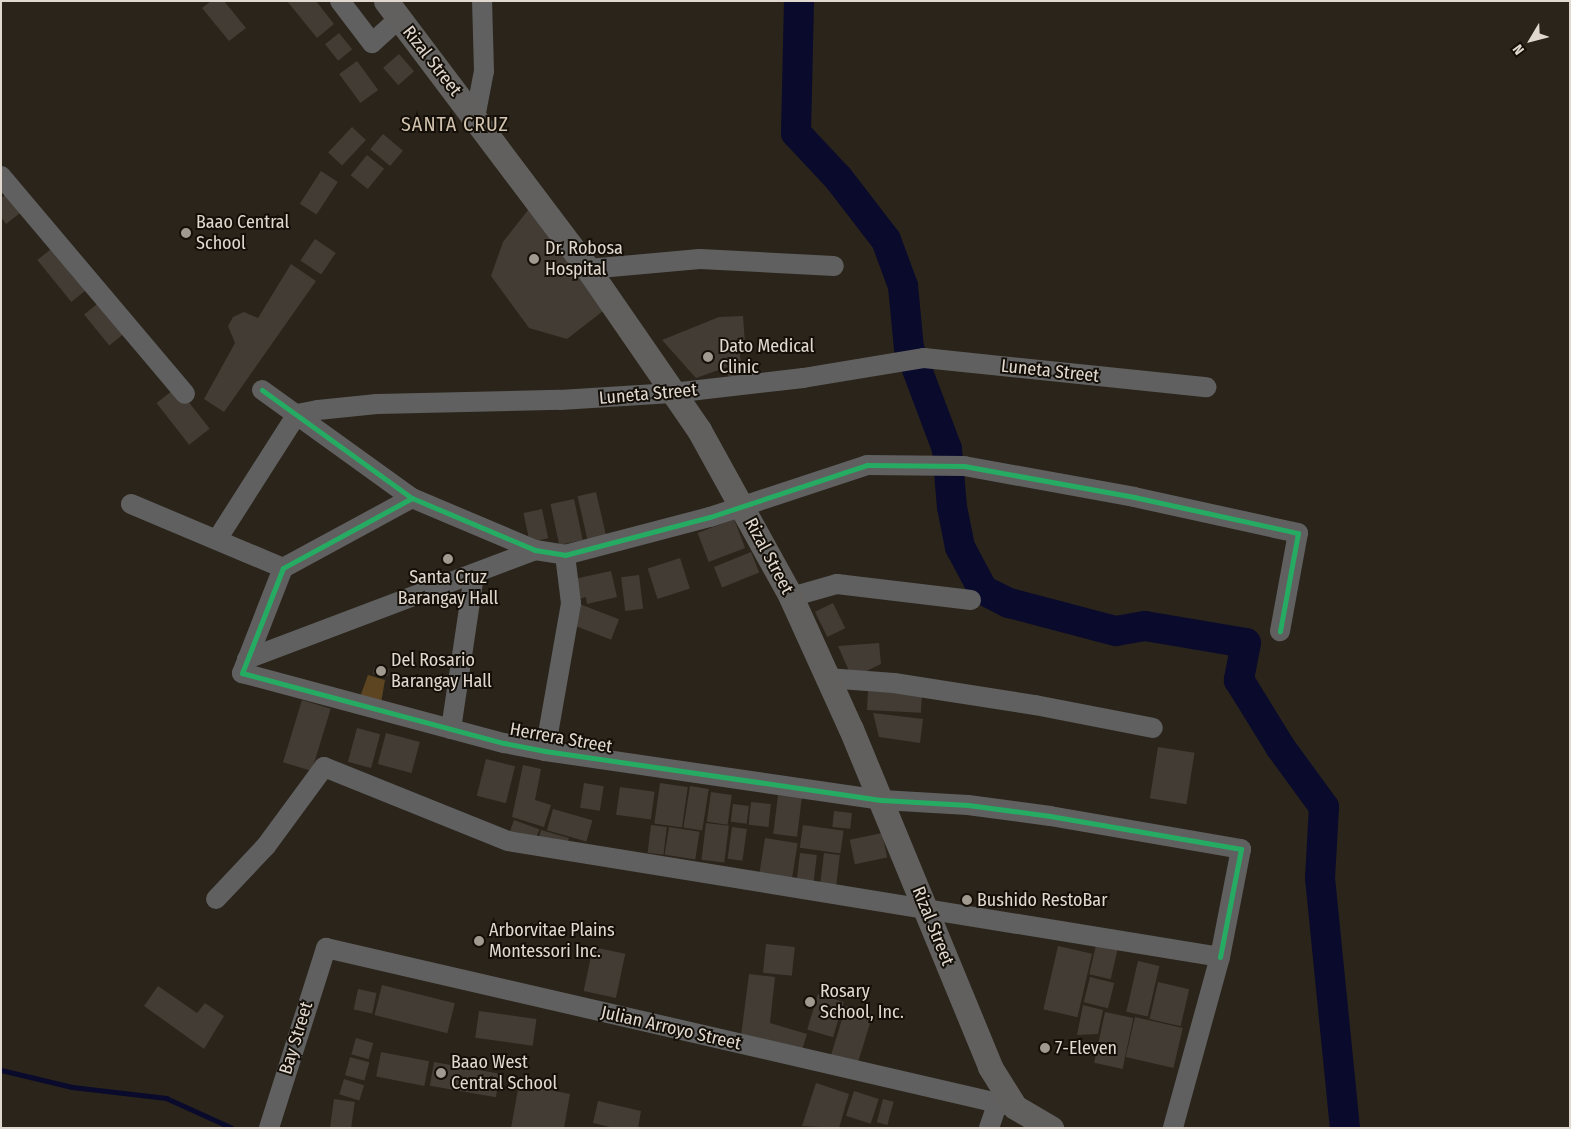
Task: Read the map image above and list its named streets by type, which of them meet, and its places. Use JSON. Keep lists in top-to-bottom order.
{
  "streets": {
    "main road": ["Rizal Street"],
    "street": [
      "Luneta Street",
      "Herrera Street",
      "Julian Arroyo Street",
      "Bay Street"
    ]
  },
  "crossings": [
    ["Rizal Street", "Luneta Street"],
    ["Rizal Street", "Herrera Street"],
    ["Rizal Street", "Julian Arroyo Street"],
    ["Julian Arroyo Street", "Bay Street"]
  ],
  "districts": ["SANTA CRUZ"],
  "places": [
    "Baao Central School",
    "Dr. Robosa Hospital",
    "Dato Medical Clinic",
    "Santa Cruz Barangay Hall",
    "Del Rosario Barangay Hall",
    "Bushido RestoBar",
    "Arborvitae Plains Montessori Inc.",
    "Rosary School, Inc.",
    "7-Eleven",
    "Baao West Central School"
  ],
  "north": "bottom left"
}
